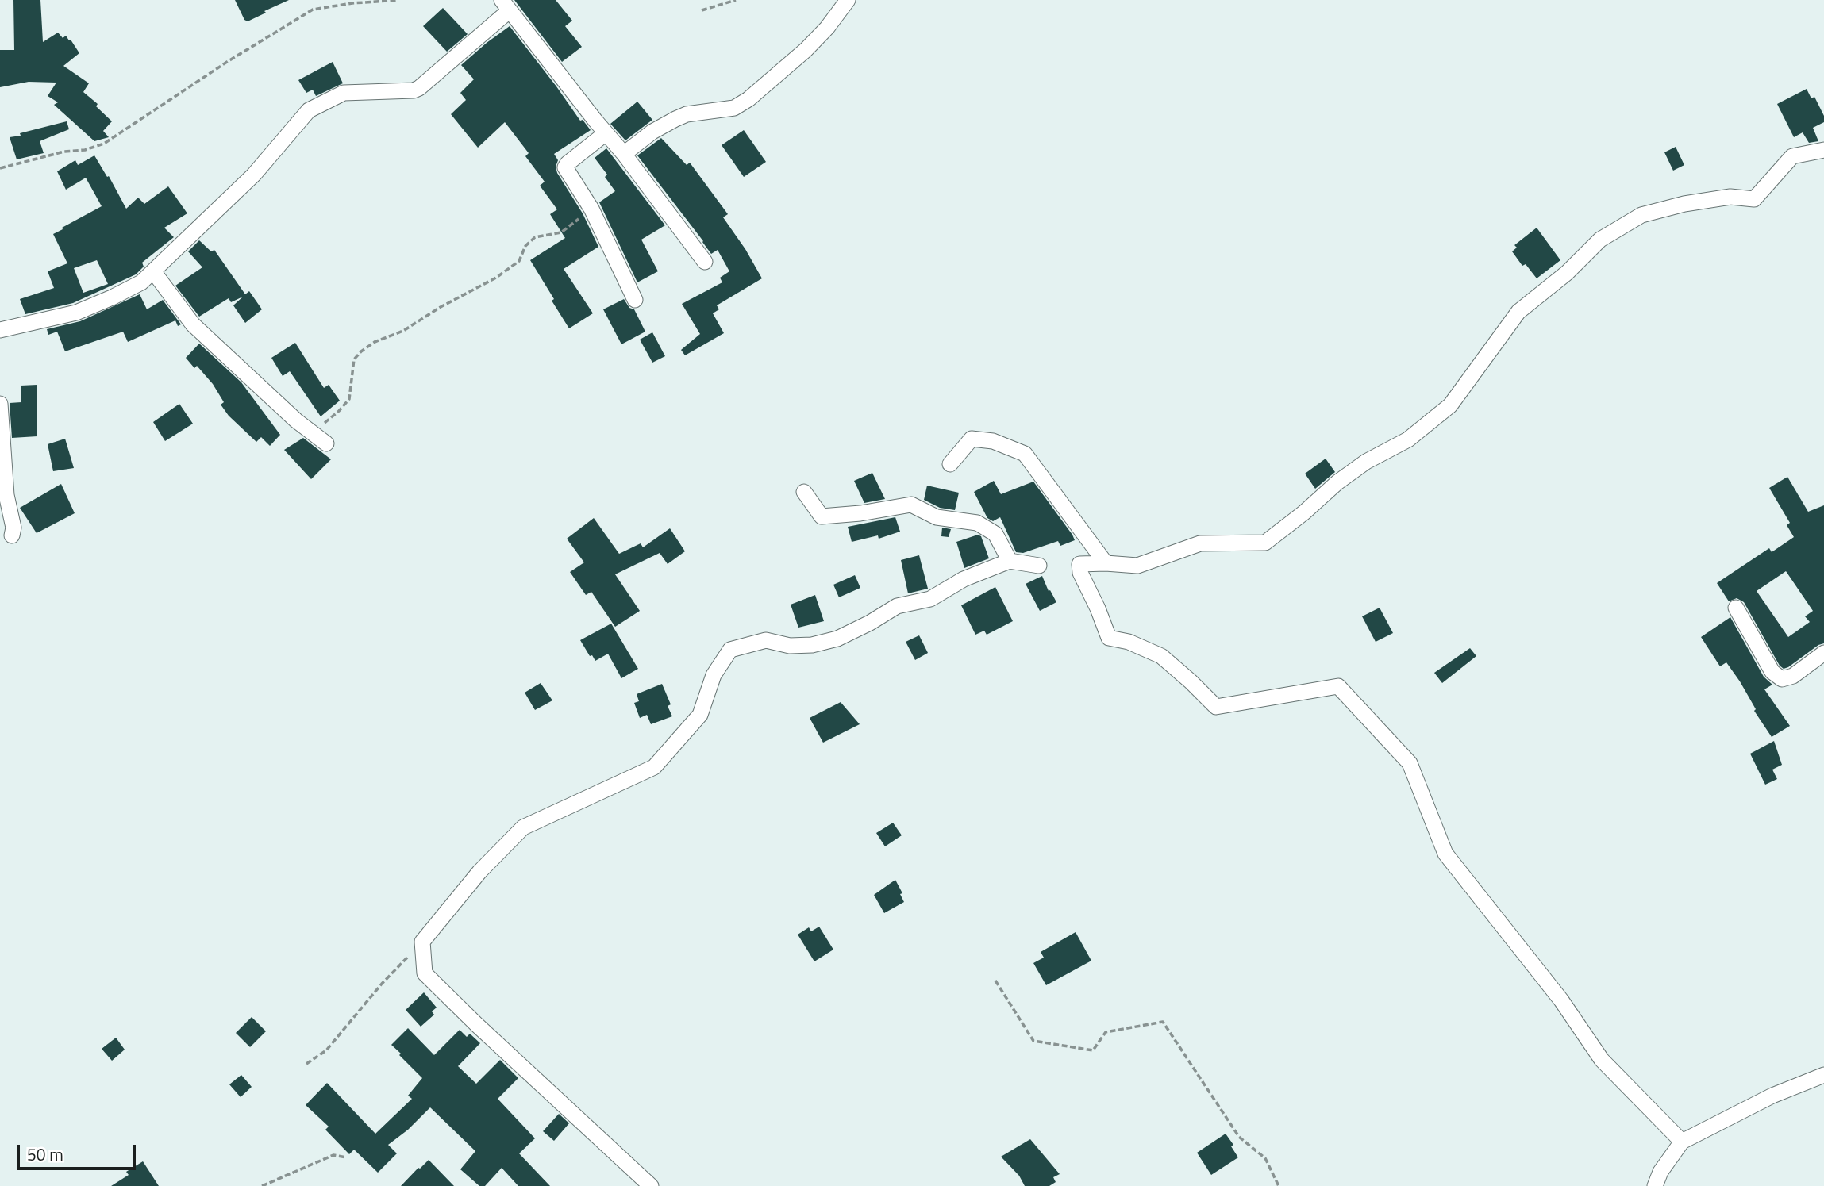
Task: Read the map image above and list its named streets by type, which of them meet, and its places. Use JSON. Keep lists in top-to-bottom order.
{
  "scale_bar": "50 m"
}
